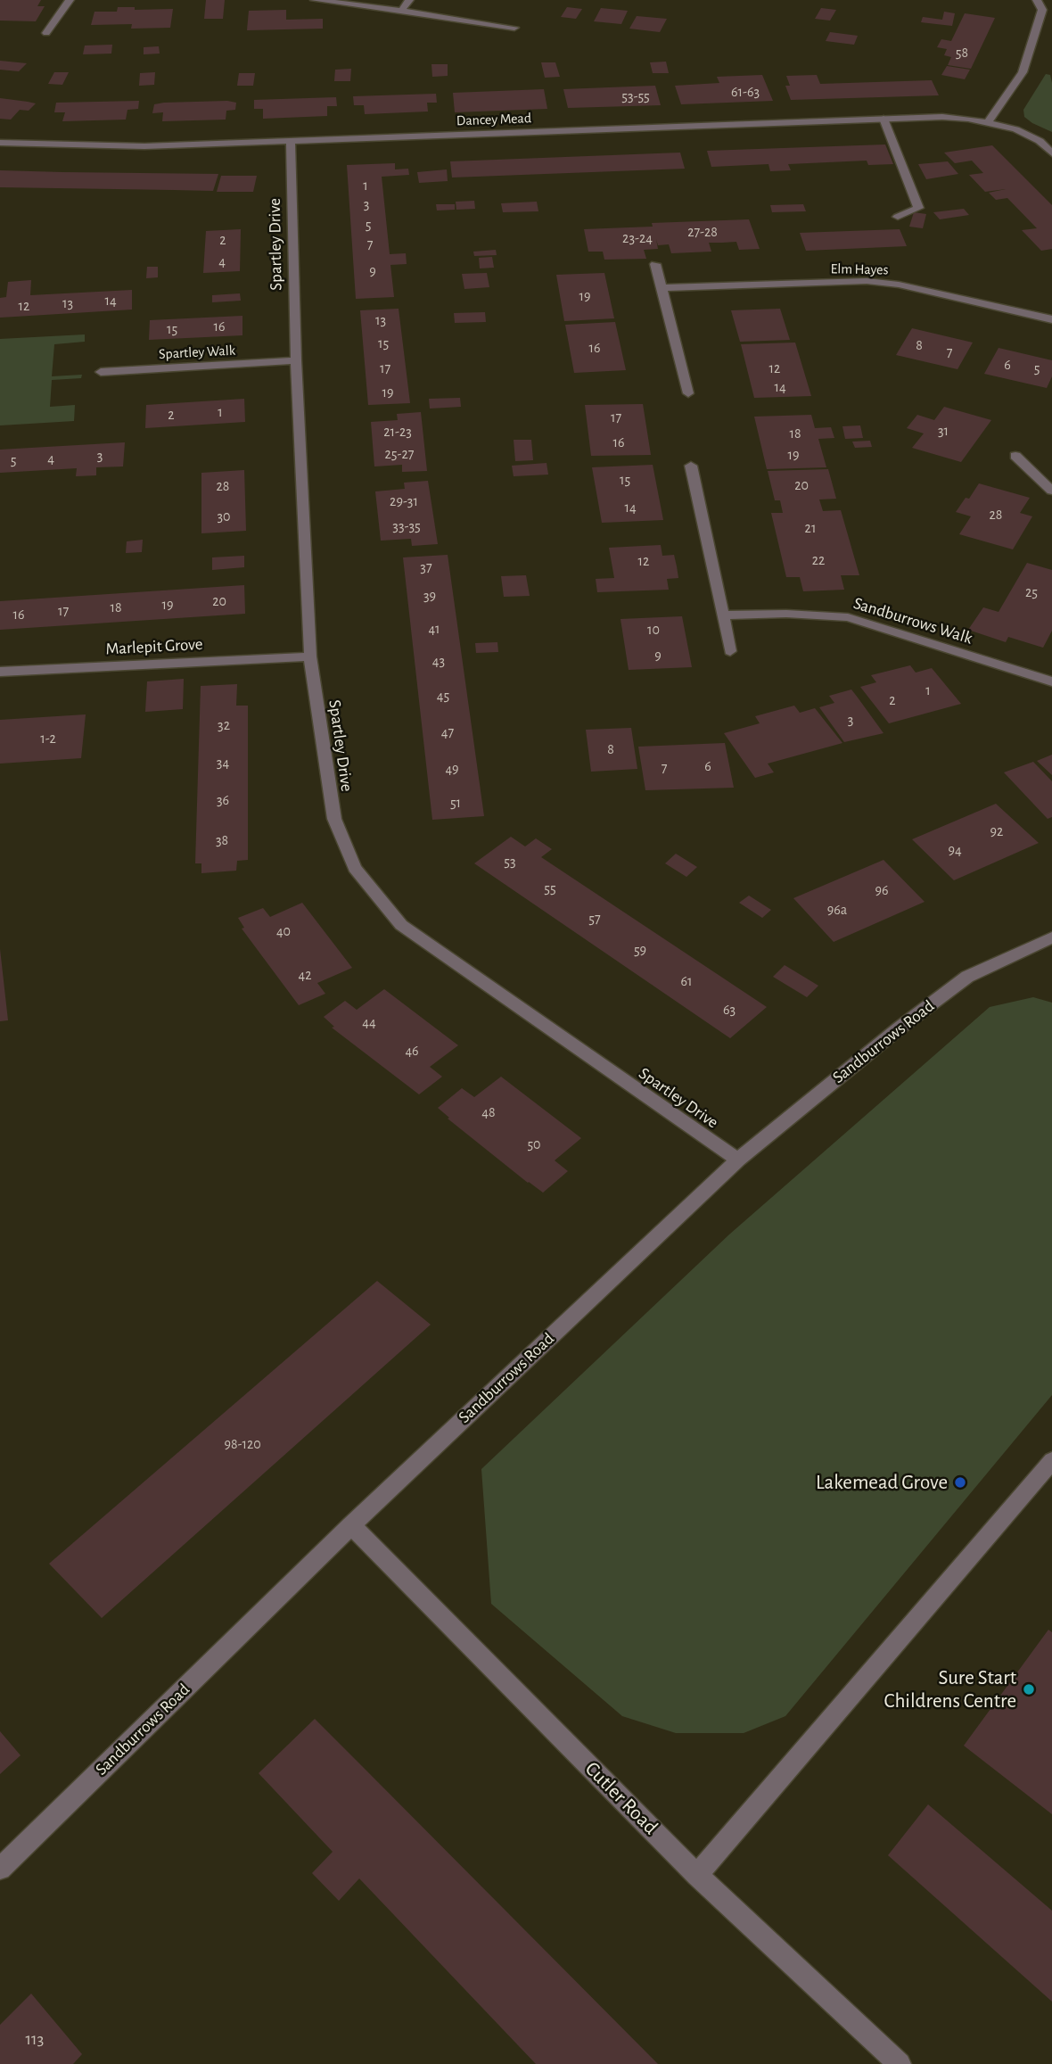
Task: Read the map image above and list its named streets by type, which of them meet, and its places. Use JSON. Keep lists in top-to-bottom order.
{
  "streets": {
    "street": [
      "Dancey Mead",
      "Spartley Drive",
      "Elm Hayes",
      "Spartley Walk",
      "Sandburrows Walk",
      "Marlepit Grove",
      "Sandburrows Road",
      "Cutler Road"
    ]
  },
  "crossings": [
    ["Dancey Mead", "Spartley Drive"],
    ["Spartley Drive", "Spartley Walk"],
    ["Spartley Drive", "Marlepit Grove"],
    ["Spartley Drive", "Sandburrows Road"],
    ["Sandburrows Road", "Cutler Road"]
  ],
  "places": ["Lakemead Grove", "Sure Start Childrens Centre"],
  "house_numbers": [
    "58",
    "61-63",
    "53-55",
    "1",
    "3",
    "5",
    "27-28",
    "23-24",
    "2",
    "7",
    "4",
    "9",
    "19",
    "14",
    "13",
    "12",
    "13",
    "16",
    "15",
    "15",
    "8",
    "16",
    "7",
    "6",
    "17",
    "12",
    "5",
    "14",
    "19",
    "1",
    "2",
    "17",
    "31",
    "21-23",
    "18",
    "16",
    "25-27",
    "19",
    "3",
    "4",
    "5",
    "15",
    "20",
    "28",
    "29-31",
    "14",
    "28",
    "30",
    "33-35",
    "21",
    "22",
    "12",
    "37",
    "25",
    "39",
    "20",
    "19",
    "18",
    "17",
    "16",
    "41",
    "10",
    "9",
    "43",
    "1",
    "45",
    "2",
    "3",
    "32",
    "47",
    "1-2",
    "8",
    "34",
    "6",
    "7",
    "49",
    "36",
    "51",
    "92",
    "38",
    "94",
    "53",
    "55",
    "96",
    "96a",
    "57",
    "40",
    "59",
    "42",
    "61",
    "63",
    "44",
    "46",
    "48",
    "50",
    "98-120",
    "113"
  ]
}
